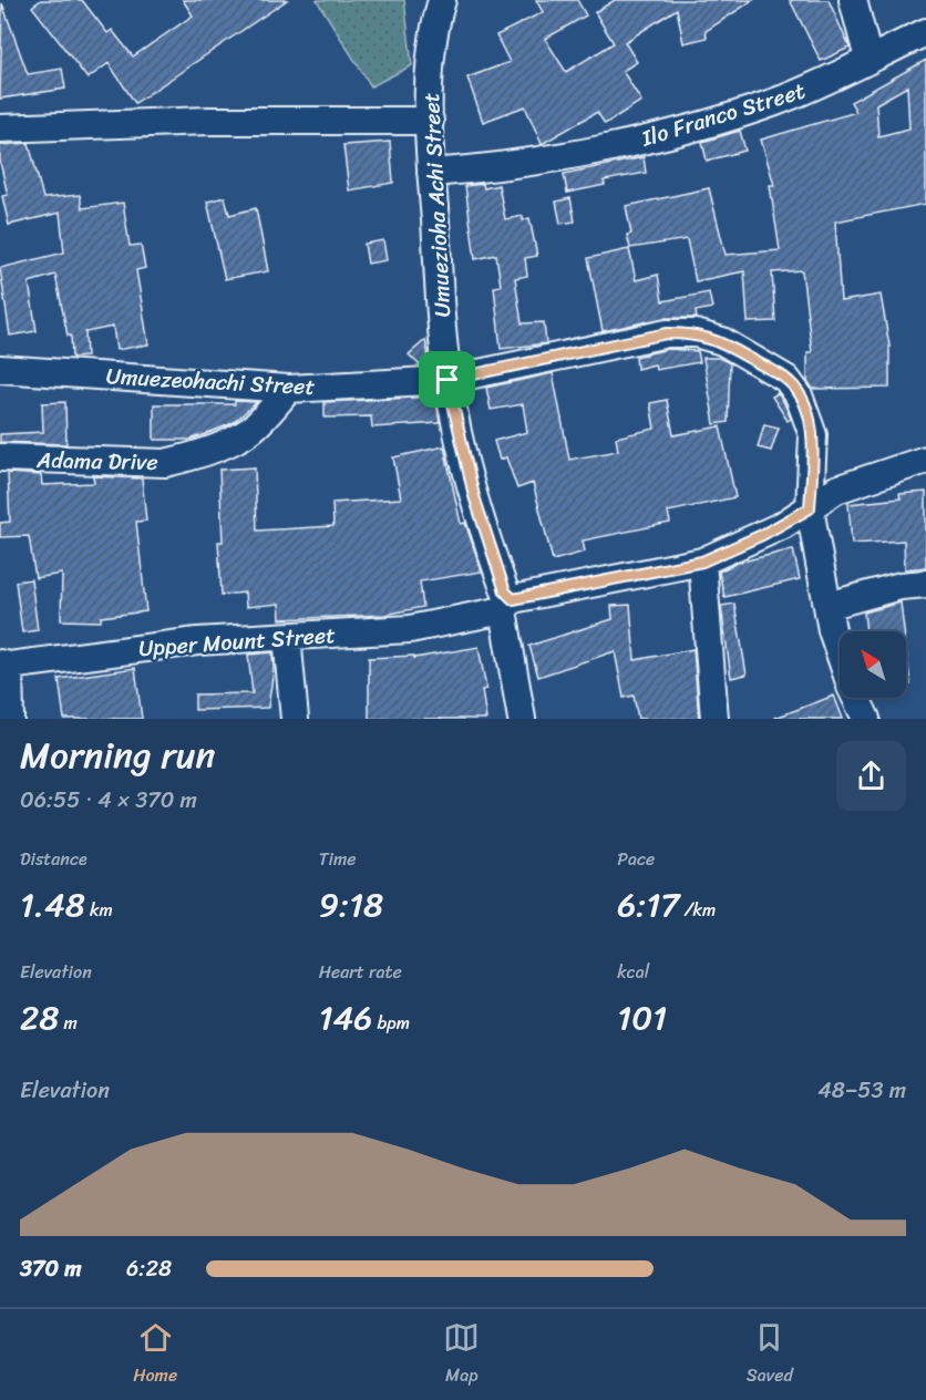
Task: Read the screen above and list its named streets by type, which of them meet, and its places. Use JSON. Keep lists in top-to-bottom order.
{
  "streets": {
    "street": [
      "Ilo Franco Street",
      "Umuezioha Achi Street",
      "Umuezeohachi Street",
      "Adama Drive",
      "Upper Mount Street"
    ]
  },
  "crossings": [
    ["Ilo Franco Street", "Umuezioha Achi Street"],
    ["Umuezioha Achi Street", "Umuezeohachi Street"],
    ["Umuezioha Achi Street", "Upper Mount Street"],
    ["Umuezeohachi Street", "Adama Drive"],
    ["Umuezeohachi Street", "Upper Mount Street"]
  ],
  "north": "top left",
  "page": {
    "heading": ["Morning run", "06:55 · 4 × 370 m"],
    "stats": [
      ["Distance", "1.48 km"],
      ["Time", "9:18"],
      ["Pace", "6:17 /km"],
      ["Elevation", "28 m"],
      ["Heart rate", "146 bpm"],
      ["kcal", "101"]
    ],
    "chart": ["Elevation", "48–53 m"],
    "list": [
      {
        "name": "370 m",
        "note": "6:28"
      }
    ],
    "tabs": ["Home", "Map", "Saved"]
  }
}
